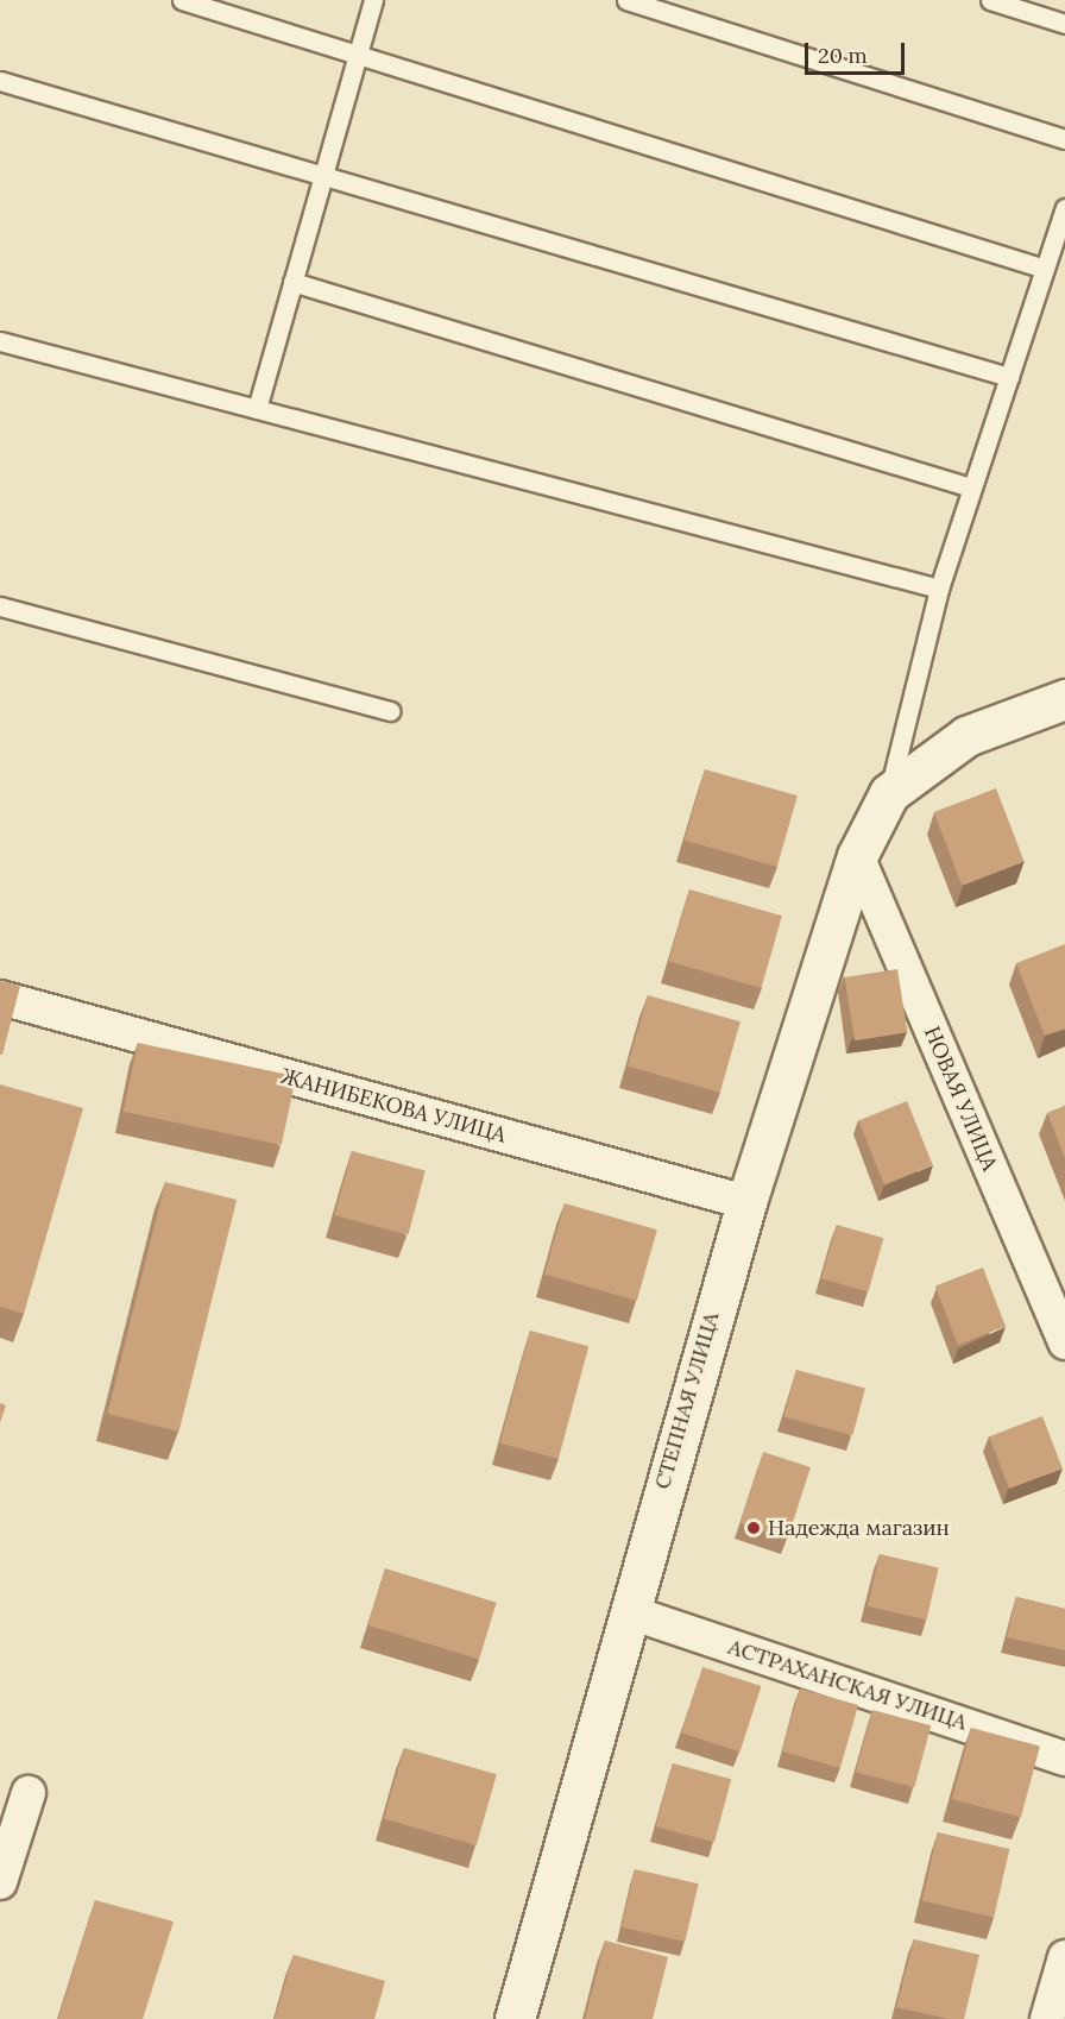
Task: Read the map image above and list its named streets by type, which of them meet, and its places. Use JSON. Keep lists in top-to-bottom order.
{
  "streets": {
    "main road": ["СТЕПНАЯ УЛИЦА"],
    "street": ["НОВАЯ УЛИЦА", "ЖАНИБЕКОВА УЛИЦА", "АСТРАХАНСКАЯ УЛИЦА"]
  },
  "crossings": [
    ["НОВАЯ УЛИЦА", "СТЕПНАЯ УЛИЦА"],
    ["ЖАНИБЕКОВА УЛИЦА", "СТЕПНАЯ УЛИЦА"],
    ["СТЕПНАЯ УЛИЦА", "АСТРАХАНСКАЯ УЛИЦА"]
  ],
  "places": ["Надежда магазин"],
  "scale_bar": "20 m"
}
